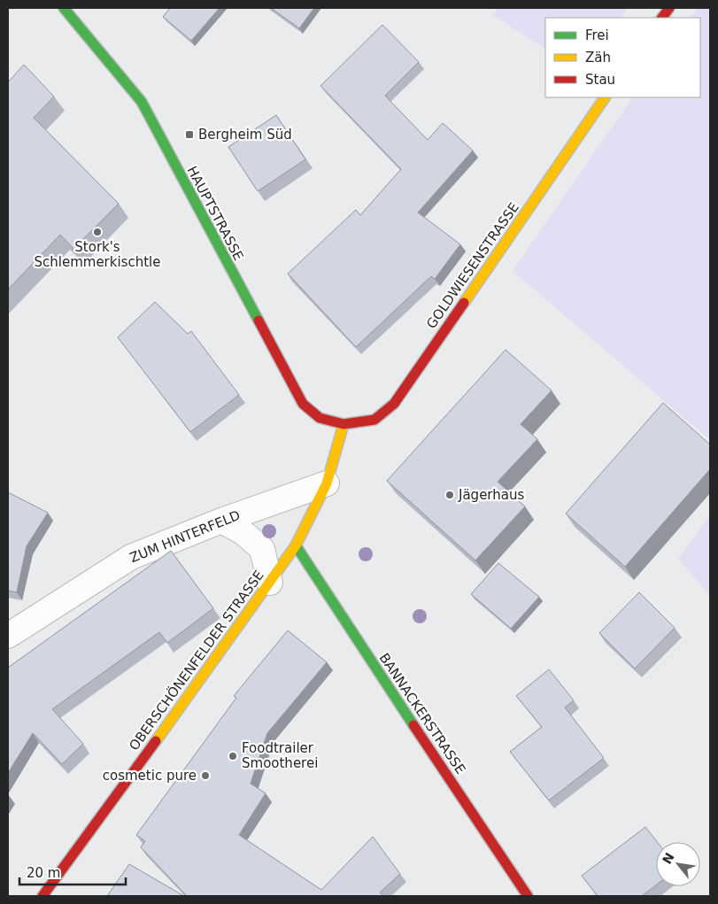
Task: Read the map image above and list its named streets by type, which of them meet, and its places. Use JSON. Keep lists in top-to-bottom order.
{
  "streets": {
    "street": [
      "HAUPTSTRASSE",
      "GOLDWIESENSTRASSE",
      "ZUM HINTERFELD",
      "OBERSCHÖNENFELDER STRASSE",
      "BANNACKERSTRASSE"
    ]
  },
  "crossings": [
    ["HAUPTSTRASSE", "GOLDWIESENSTRASSE"],
    ["HAUPTSTRASSE", "OBERSCHÖNENFELDER STRASSE"],
    ["GOLDWIESENSTRASSE", "OBERSCHÖNENFELDER STRASSE"],
    ["ZUM HINTERFELD", "OBERSCHÖNENFELDER STRASSE"],
    ["OBERSCHÖNENFELDER STRASSE", "BANNACKERSTRASSE"]
  ],
  "places": {
    "transit": ["Bergheim Süd"],
    "other": [
      "Stork's Schlemmerkischtle",
      "Jägerhaus",
      "Foodtrailer Smootherei",
      "cosmetic pure"
    ]
  },
  "legend": ["Frei", "Zäh", "Stau"],
  "scale_bar": "20 m",
  "north": "top left"
}
